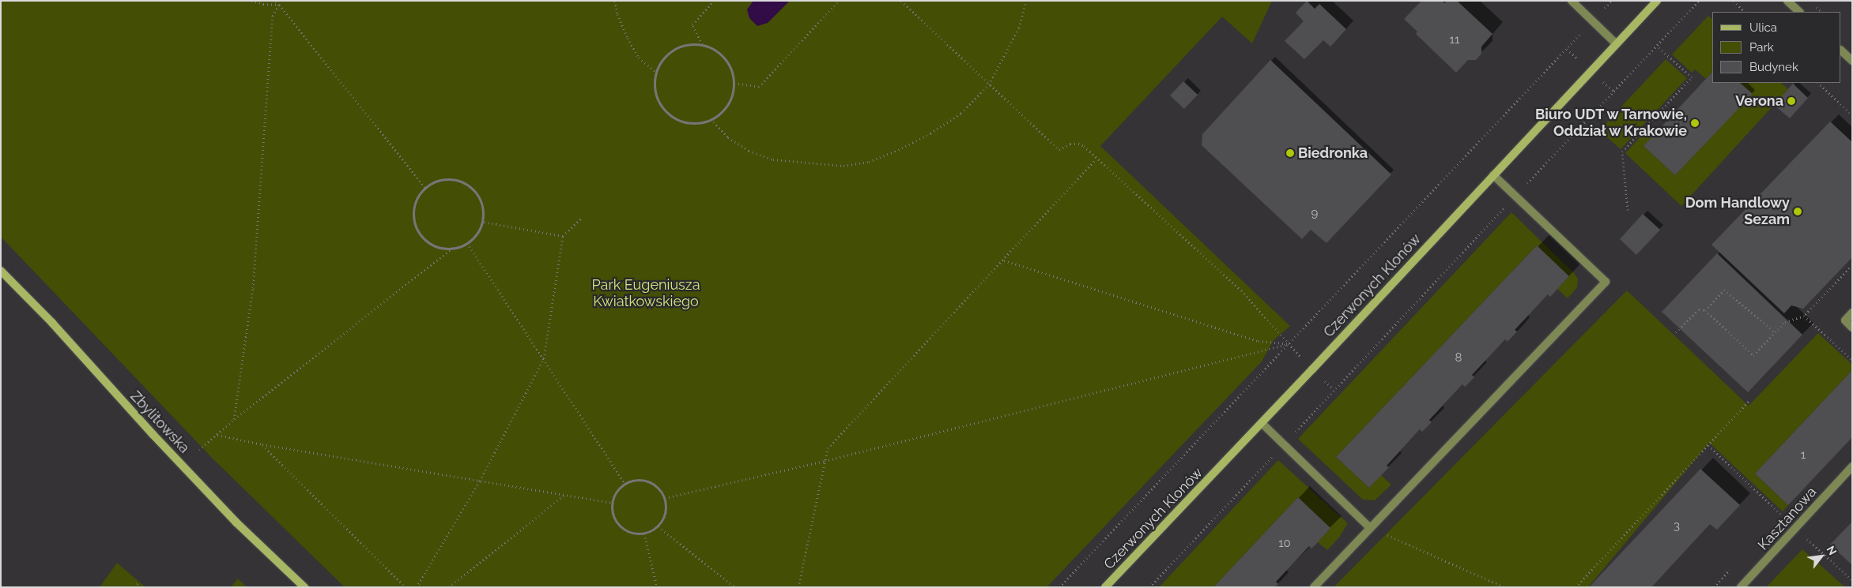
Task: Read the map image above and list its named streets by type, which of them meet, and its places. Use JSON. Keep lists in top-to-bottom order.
{
  "streets": {
    "main road": ["Czerwonych Klonów", "Zbylitowska"],
    "street": ["Kasztanowa"]
  },
  "parks": ["Park Eugeniusza Kwiatkowskiego"],
  "places": [
    "Verona",
    "Biuro UDT w Tarnowie, Oddział w Krakowie",
    "Biedronka",
    "Dom Handlowy Sezam"
  ],
  "house_numbers": [
    "11",
    "9",
    "8",
    "1",
    "3",
    "10"
  ],
  "legend": ["Ulica", "Park", "Budynek"],
  "north": "top right"
}
